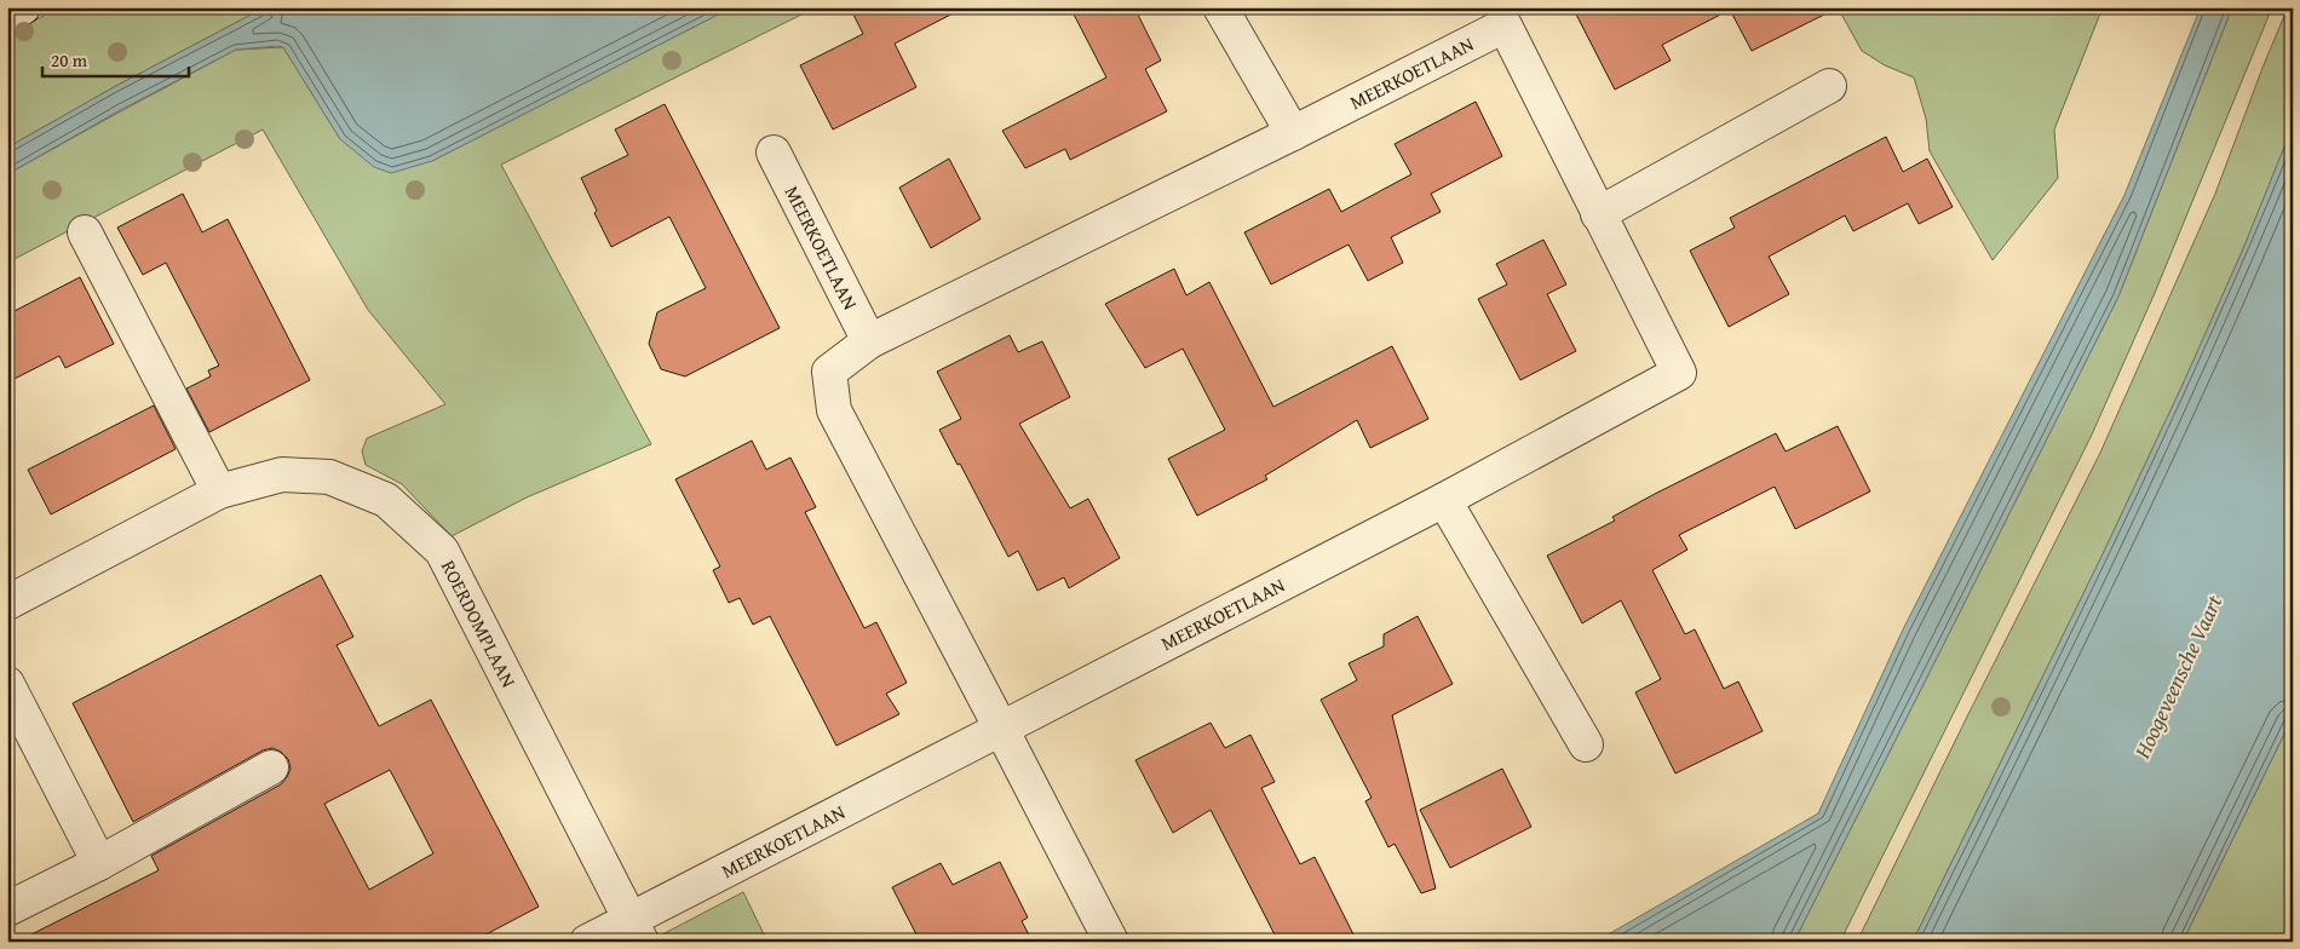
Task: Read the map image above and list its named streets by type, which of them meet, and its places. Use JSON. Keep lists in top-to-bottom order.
{
  "streets": {
    "street": ["MEERKOETLAAN", "ROERDOMPLAAN"]
  },
  "crossings": [
    ["MEERKOETLAAN", "ROERDOMPLAAN"]
  ],
  "water": ["Hoogeveensche Vaart"],
  "scale_bar": "20 m"
}
